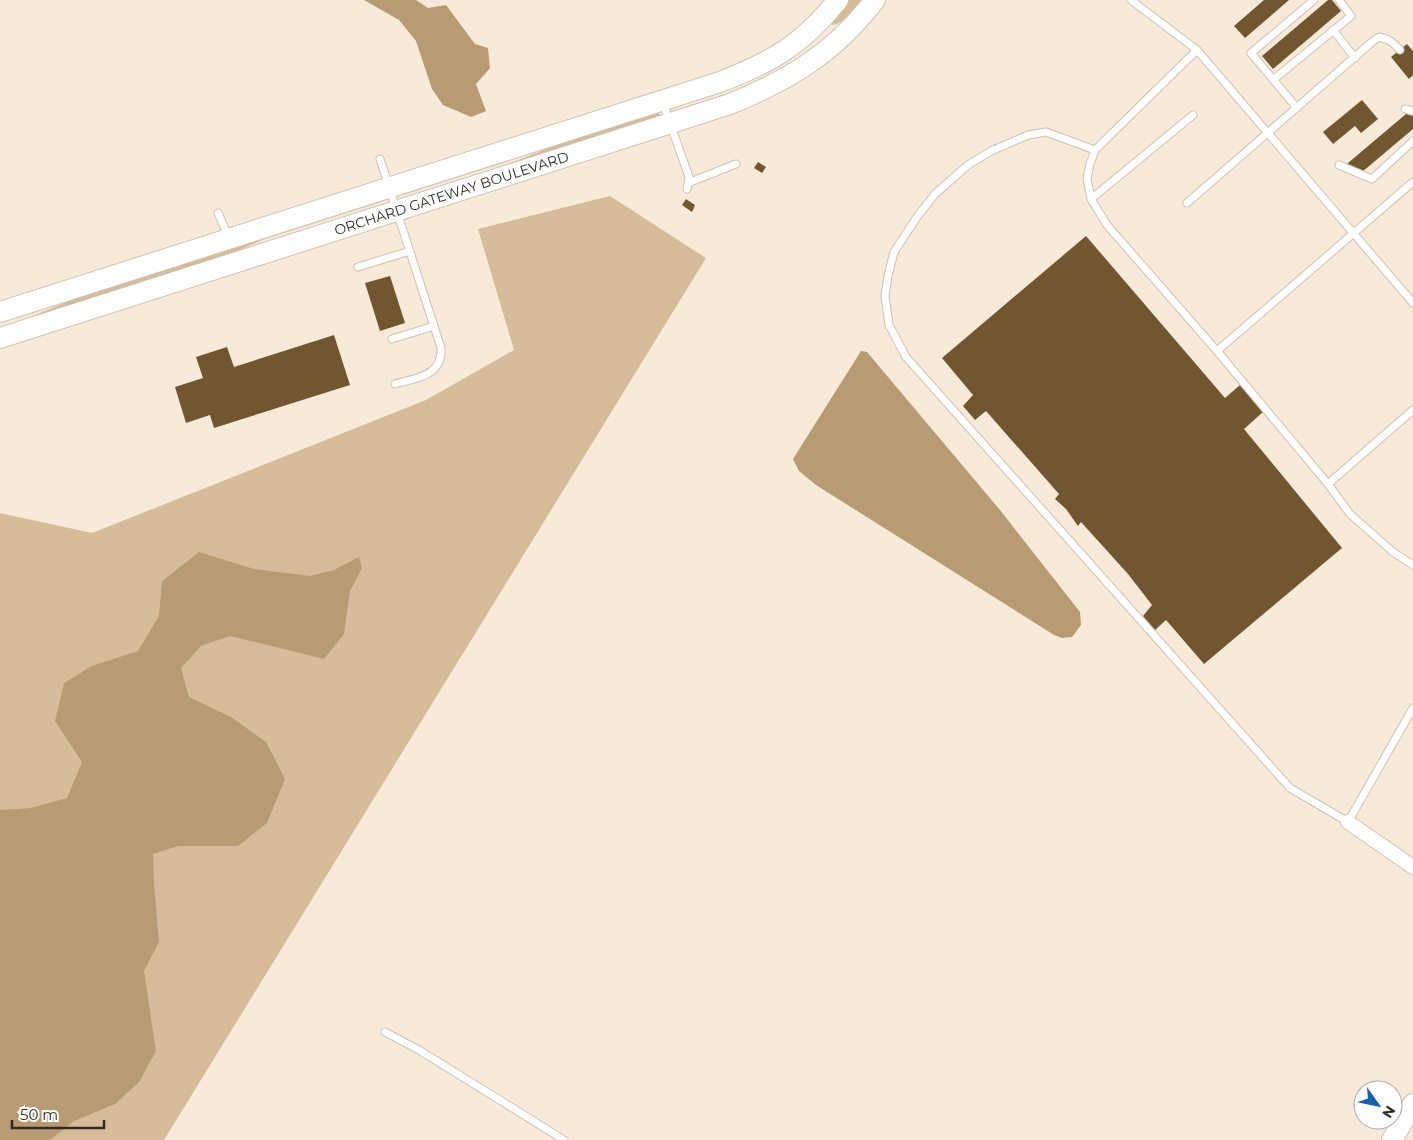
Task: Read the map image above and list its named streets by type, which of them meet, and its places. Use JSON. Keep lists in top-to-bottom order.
{
  "streets": {
    "street": ["ORCHARD GATEWAY BOULEVARD"]
  },
  "scale_bar": "50 m",
  "north": "bottom right"
}
